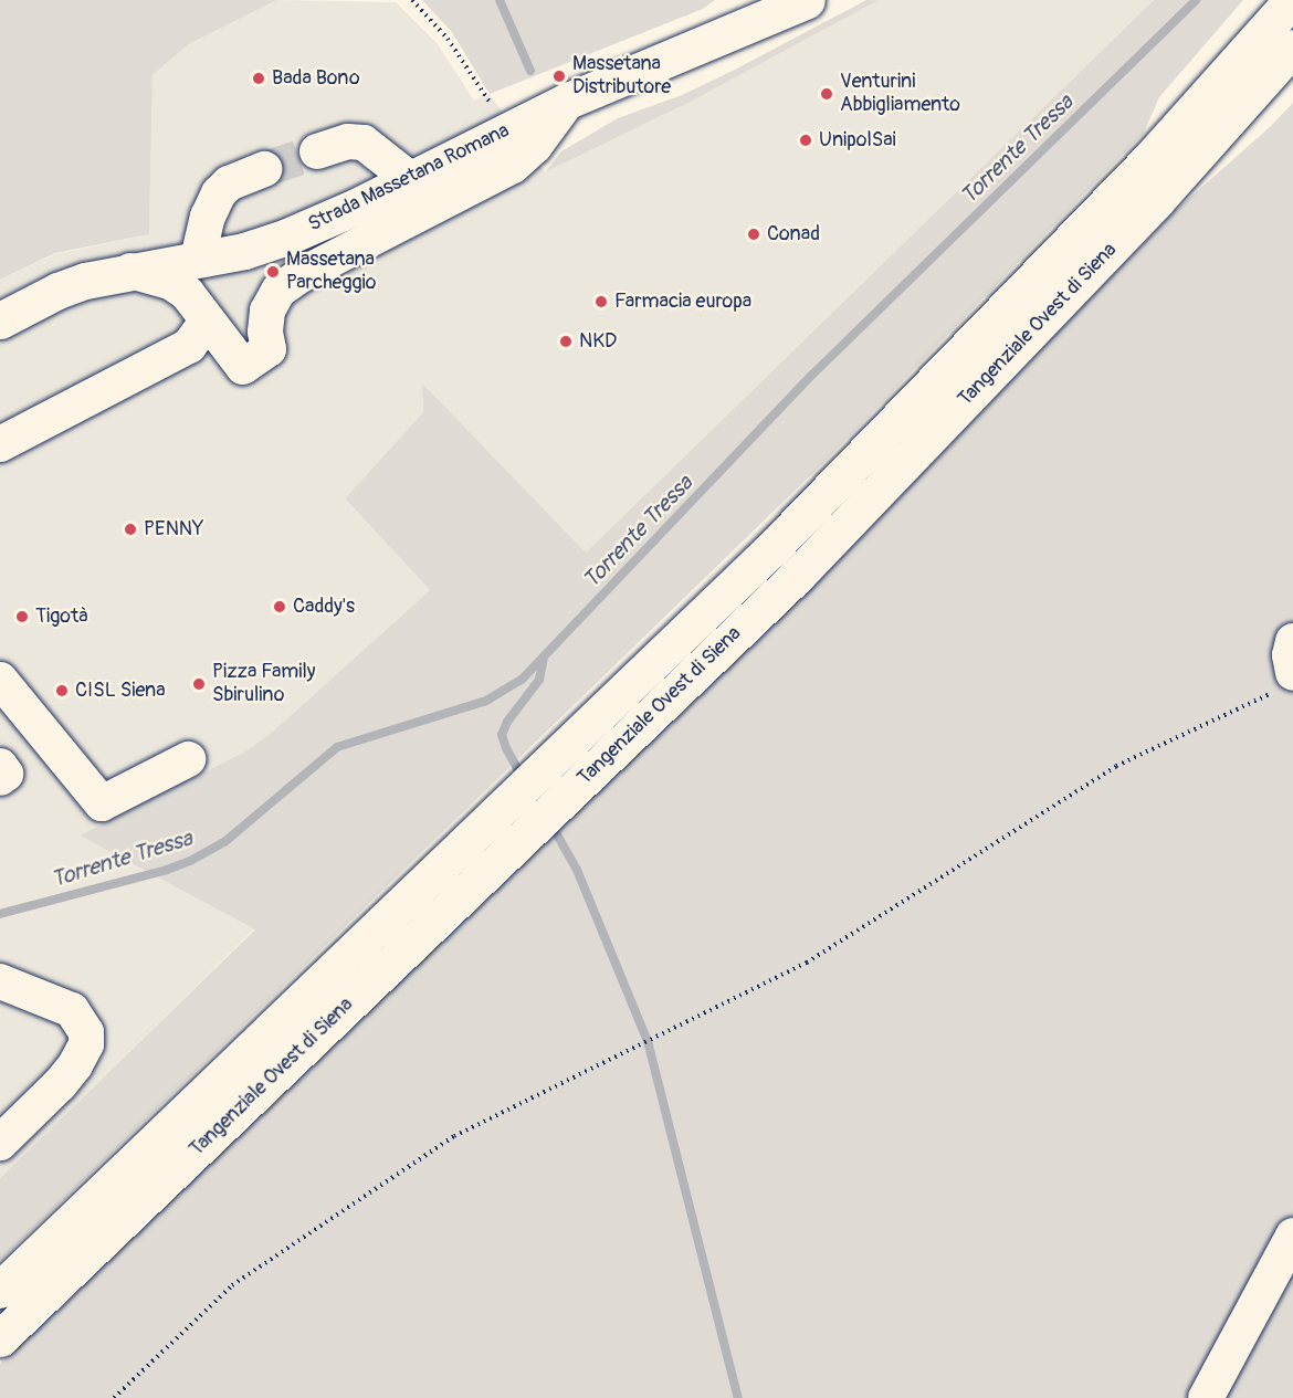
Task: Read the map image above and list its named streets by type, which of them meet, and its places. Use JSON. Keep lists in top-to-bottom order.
{
  "streets": {
    "main road": ["Strada Massetana Romana", "Tangenziale Ovest di Siena"]
  },
  "water": ["Torrente Tressa"],
  "places": [
    "Massetana Distributore",
    "Bada Bono",
    "Venturini Abbigliamento",
    "UnipolSai",
    "Conad",
    "Massetana Parcheggio",
    "Farmacia europa",
    "NKD",
    "PENNY",
    "Caddy's",
    "Tigotà",
    "Pizza Family Sbirulino",
    "CISL Siena"
  ]
}
